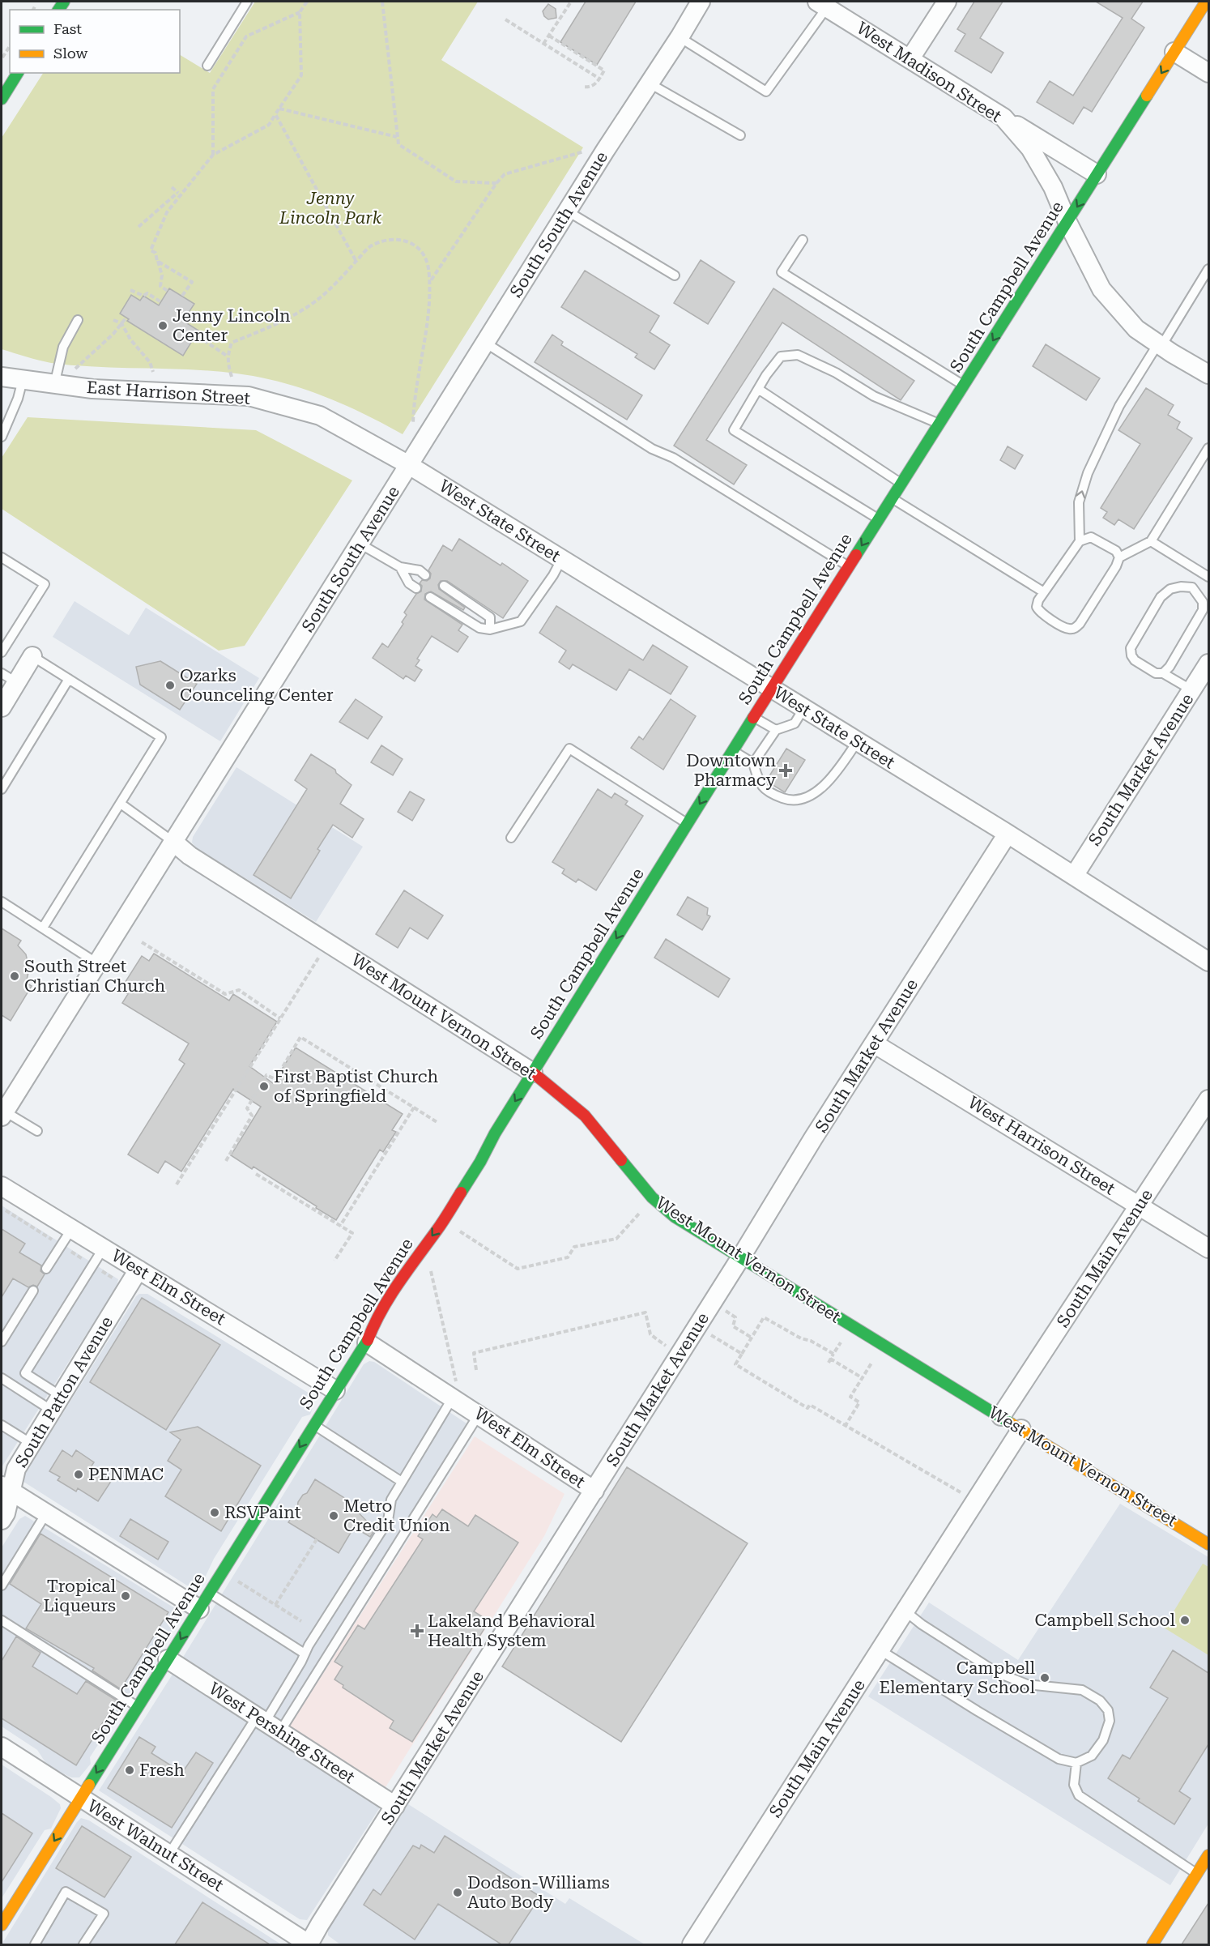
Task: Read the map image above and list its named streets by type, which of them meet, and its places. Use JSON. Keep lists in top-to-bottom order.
{
  "streets": {
    "main road": ["South Campbell Avenue", "West Mount Vernon Street"],
    "street": [
      "West Madison Street",
      "South South Avenue",
      "East Harrison Street",
      "West State Street",
      "South Market Avenue",
      "West Harrison Street",
      "South Main Avenue",
      "West Elm Street",
      "South Patton Avenue",
      "West Pershing Street",
      "West Walnut Street"
    ]
  },
  "crossings": [
    ["West Madison Street", "South Campbell Avenue"],
    ["South South Avenue", "East Harrison Street"],
    ["South South Avenue", "West State Street"],
    ["South South Avenue", "West Mount Vernon Street"],
    ["South Campbell Avenue", "West State Street"],
    ["South Campbell Avenue", "West Mount Vernon Street"],
    ["South Campbell Avenue", "West Elm Street"],
    ["South Campbell Avenue", "West Pershing Street"],
    ["South Campbell Avenue", "West Walnut Street"],
    ["East Harrison Street", "West State Street"],
    ["West State Street", "South Market Avenue"],
    ["South Market Avenue", "West Mount Vernon Street"],
    ["South Market Avenue", "West Harrison Street"],
    ["South Market Avenue", "West Elm Street"],
    ["South Market Avenue", "West Pershing Street"],
    ["South Market Avenue", "West Walnut Street"],
    ["West Mount Vernon Street", "South Main Avenue"],
    ["West Harrison Street", "South Main Avenue"],
    ["West Elm Street", "South Patton Avenue"]
  ],
  "one_way": ["South Campbell Avenue"],
  "parks": ["Jenny Lincoln Park"],
  "places": {
    "other": [
      "Jenny Lincoln Center",
      "Ozarks Counceling Center",
      "South Street Christian Church",
      "First Baptist Church of Springfield",
      "PENMAC",
      "RSVPaint",
      "Metro Credit Union",
      "Tropical Liqueurs",
      "Campbell School",
      "Campbell Elementary School",
      "Fresh",
      "Dodson-Williams Auto Body"
    ],
    "health": ["Downtown Pharmacy", "Lakeland Behavioral Health System"]
  },
  "legend": ["Fast", "Slow"]
}
